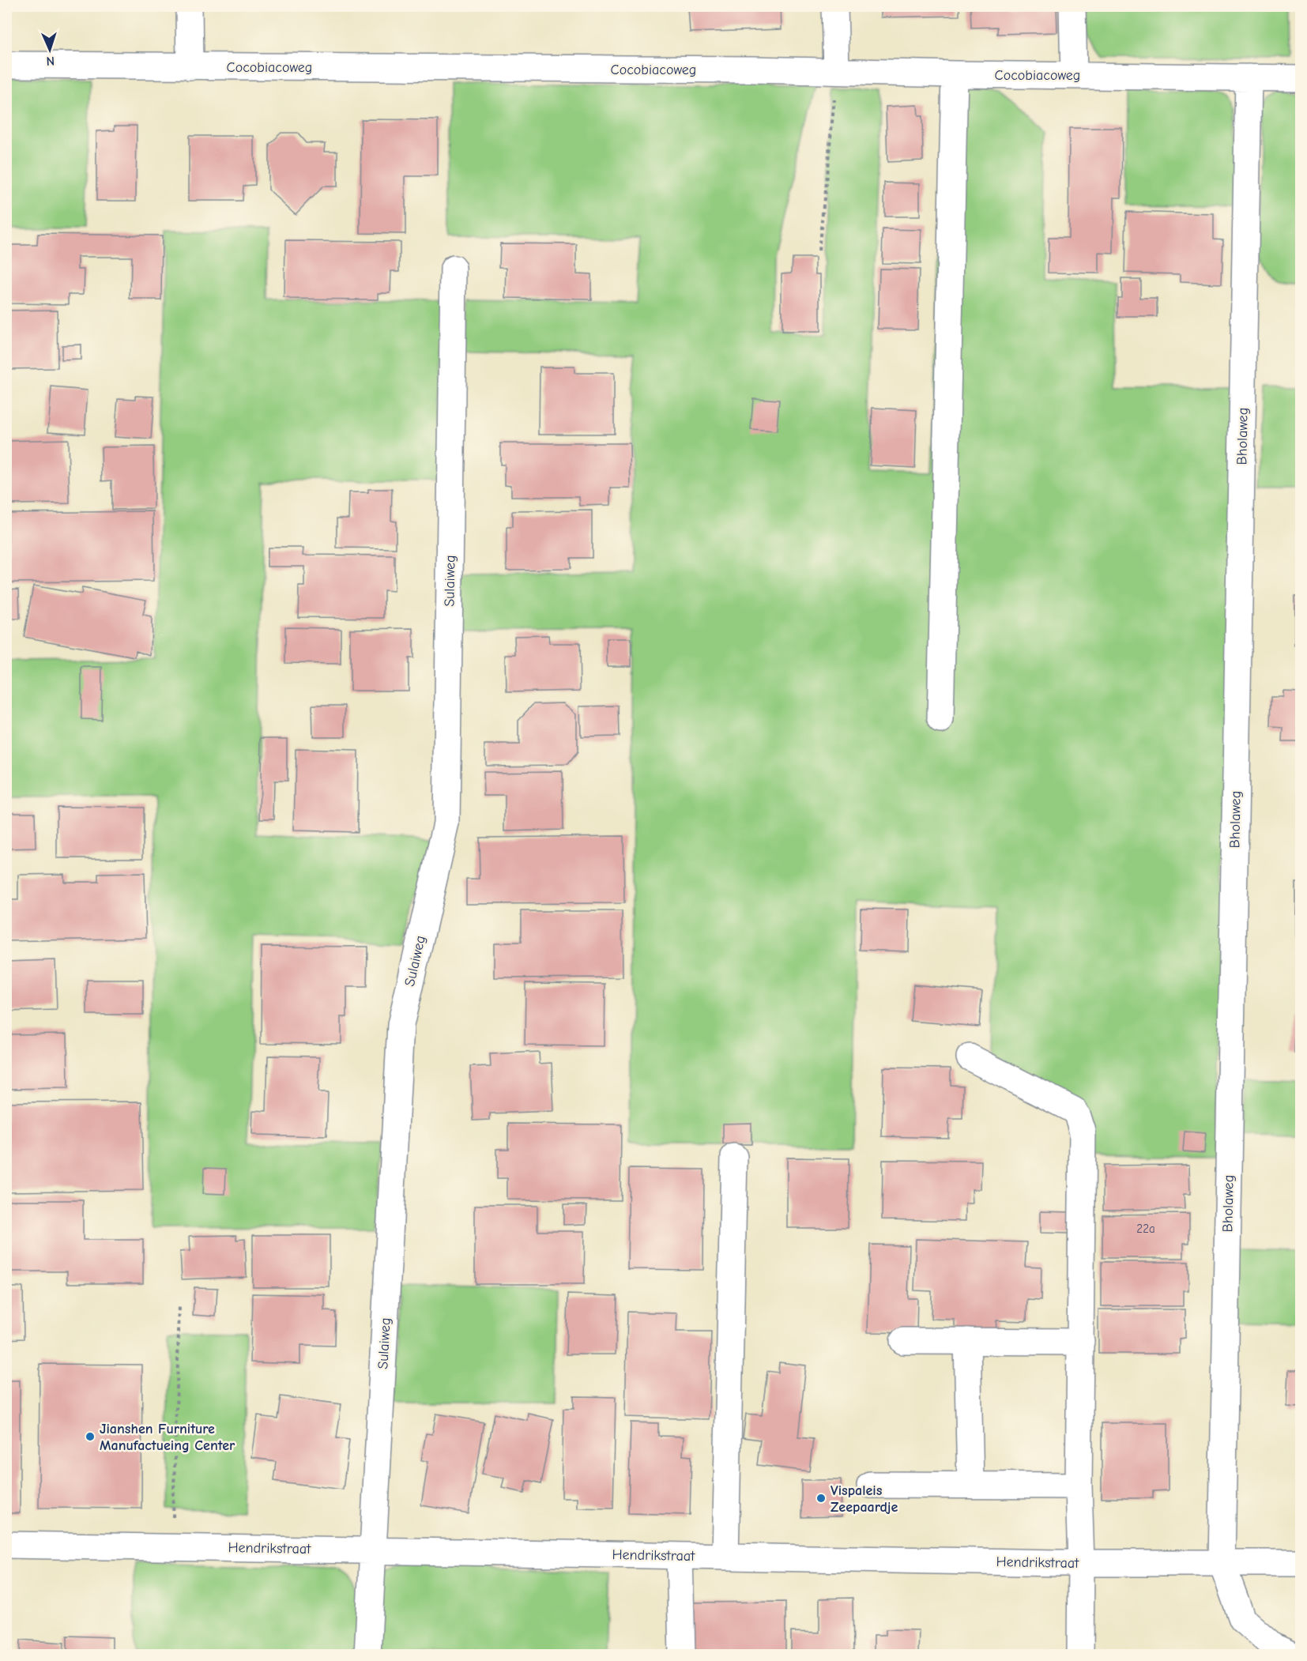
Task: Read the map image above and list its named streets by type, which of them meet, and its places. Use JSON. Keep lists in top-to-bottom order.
{
  "streets": {
    "street": [
      "Cocobiacoweg",
      "Bholaweg",
      "Sulaiweg",
      "Hendrikstraat"
    ]
  },
  "crossings": [
    ["Cocobiacoweg", "Bholaweg"],
    ["Bholaweg", "Hendrikstraat"],
    ["Sulaiweg", "Hendrikstraat"]
  ],
  "places": ["Jianshen Furniture Manufactueing Center", "Vispaleis Zeepaardje"],
  "house_numbers": ["22a"],
  "north": "bottom"
}
